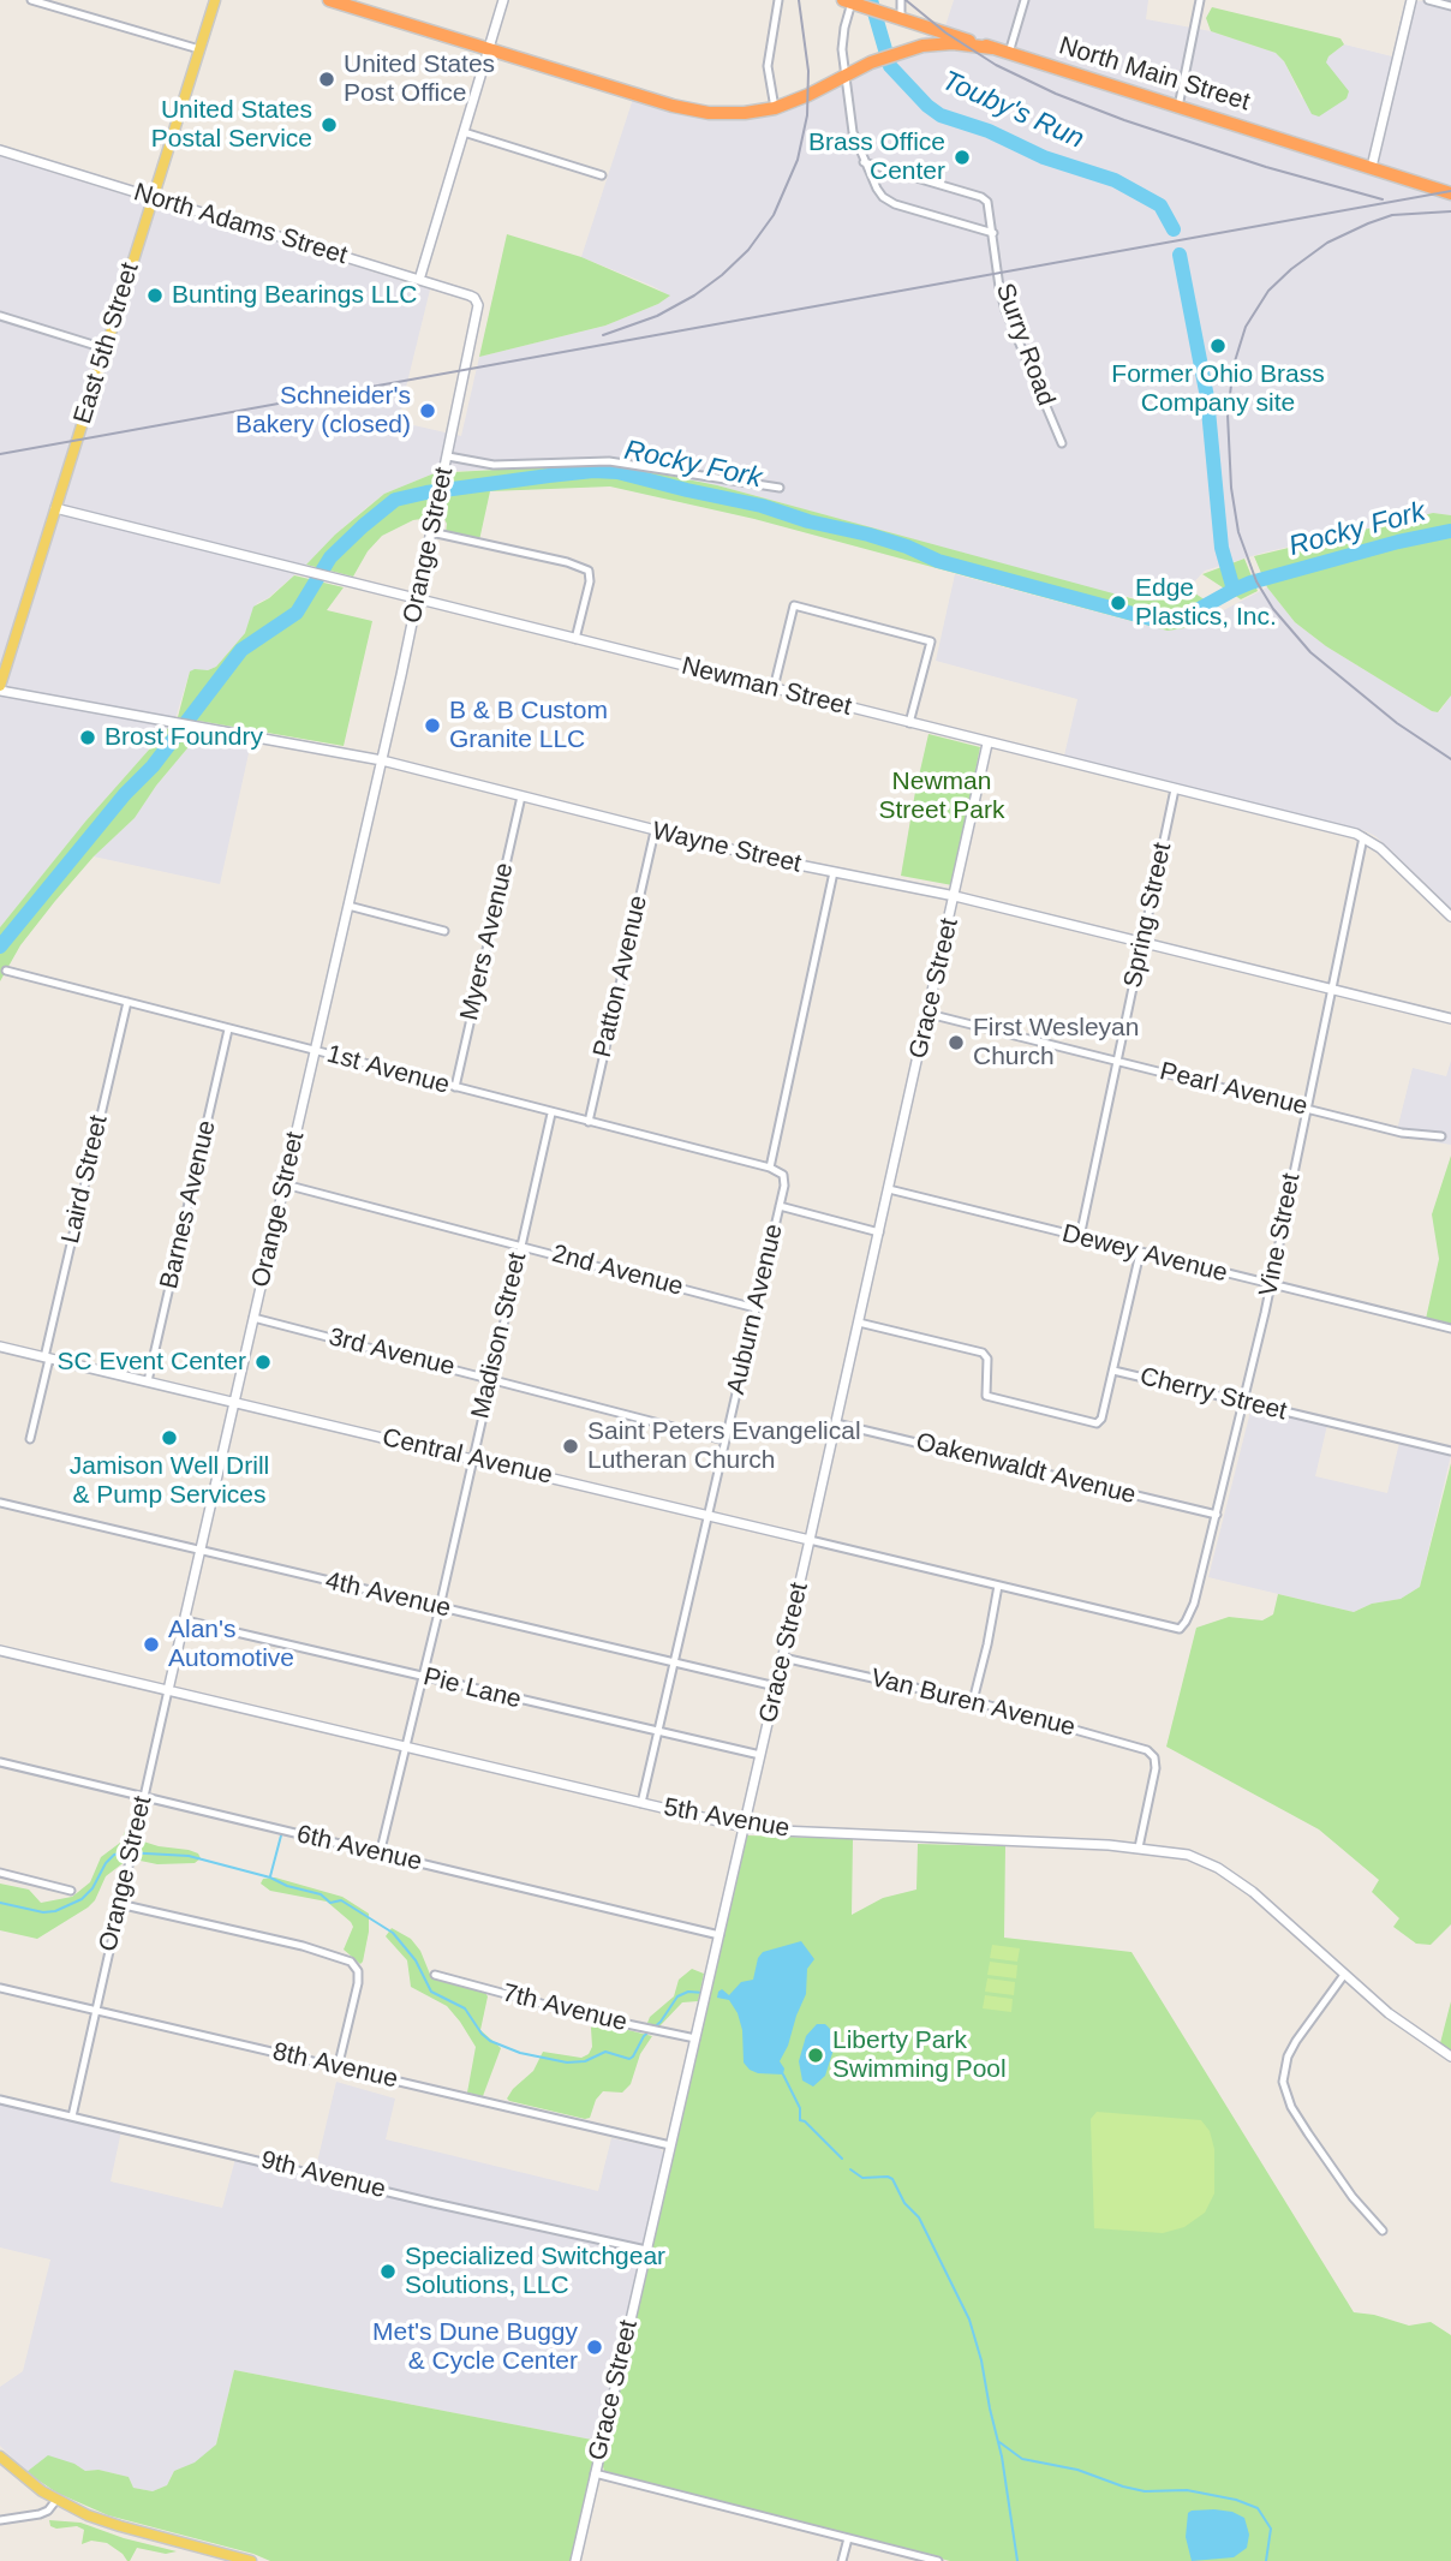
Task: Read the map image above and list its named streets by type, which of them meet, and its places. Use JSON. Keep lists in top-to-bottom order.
{
  "streets": {
    "highway": ["North Main Street"],
    "main road": ["East 5th Street"],
    "street": [
      "North Adams Street",
      "Surry Road",
      "Orange Street",
      "Newman Street",
      "Wayne Street",
      "Spring Street",
      "Myers Avenue",
      "Patton Avenue",
      "Grace Street",
      "1st Avenue",
      "Pearl Avenue",
      "Laird Street",
      "Barnes Avenue",
      "Vine Street",
      "Dewey Avenue",
      "2nd Avenue",
      "Auburn Avenue",
      "Madison Street",
      "3rd Avenue",
      "Cherry Street",
      "Central Avenue",
      "Oakenwaldt Avenue",
      "4th Avenue",
      "Pie Lane",
      "Van Buren Avenue",
      "5th Avenue",
      "6th Avenue",
      "7th Avenue",
      "8th Avenue",
      "9th Avenue"
    ]
  },
  "crossings": [
    ["North Adams Street", "East 5th Street"],
    ["North Adams Street", "Orange Street"],
    ["East 5th Street", "Newman Street"],
    ["East 5th Street", "Wayne Street"],
    ["Orange Street", "Newman Street"],
    ["Orange Street", "Wayne Street"],
    ["Orange Street", "1st Avenue"],
    ["Orange Street", "2nd Avenue"],
    ["Orange Street", "3rd Avenue"],
    ["Orange Street", "Central Avenue"],
    ["Orange Street", "4th Avenue"],
    ["Orange Street", "Pie Lane"],
    ["Orange Street", "5th Avenue"],
    ["Orange Street", "6th Avenue"],
    ["Orange Street", "8th Avenue"],
    ["Orange Street", "9th Avenue"],
    ["Newman Street", "Spring Street"],
    ["Newman Street", "Grace Street"],
    ["Newman Street", "Vine Street"],
    ["Wayne Street", "Spring Street"],
    ["Wayne Street", "Myers Avenue"],
    ["Wayne Street", "Patton Avenue"],
    ["Wayne Street", "Grace Street"],
    ["Wayne Street", "Vine Street"],
    ["Wayne Street", "Auburn Avenue"],
    ["Spring Street", "Pearl Avenue"],
    ["Spring Street", "Dewey Avenue"],
    ["Myers Avenue", "1st Avenue"],
    ["Patton Avenue", "1st Avenue"],
    ["Grace Street", "Pearl Avenue"],
    ["Grace Street", "Dewey Avenue"],
    ["Grace Street", "Cherry Street"],
    ["Grace Street", "Central Avenue"],
    ["Grace Street", "Oakenwaldt Avenue"],
    ["Grace Street", "4th Avenue"],
    ["Grace Street", "Pie Lane"],
    ["Grace Street", "Van Buren Avenue"],
    ["Grace Street", "5th Avenue"],
    ["Grace Street", "6th Avenue"],
    ["Grace Street", "7th Avenue"],
    ["Grace Street", "8th Avenue"],
    ["Grace Street", "9th Avenue"],
    ["1st Avenue", "Laird Street"],
    ["1st Avenue", "Barnes Avenue"],
    ["1st Avenue", "Auburn Avenue"],
    ["1st Avenue", "Madison Street"],
    ["Pearl Avenue", "Vine Street"],
    ["Laird Street", "Central Avenue"],
    ["Barnes Avenue", "Central Avenue"],
    ["Vine Street", "Dewey Avenue"],
    ["Vine Street", "Cherry Street"],
    ["Vine Street", "Central Avenue"],
    ["Vine Street", "Oakenwaldt Avenue"],
    ["2nd Avenue", "Auburn Avenue"],
    ["2nd Avenue", "Madison Street"],
    ["Auburn Avenue", "3rd Avenue"],
    ["Auburn Avenue", "Central Avenue"],
    ["Auburn Avenue", "4th Avenue"],
    ["Auburn Avenue", "Pie Lane"],
    ["Auburn Avenue", "5th Avenue"],
    ["Madison Street", "3rd Avenue"],
    ["Madison Street", "Central Avenue"],
    ["Madison Street", "4th Avenue"],
    ["Madison Street", "Pie Lane"],
    ["Madison Street", "5th Avenue"],
    ["Madison Street", "6th Avenue"],
    ["Van Buren Avenue", "5th Avenue"]
  ],
  "water": ["Touby's Run", "Rocky Fork"],
  "parks": ["Newman Street Park"],
  "places": [
    "United States Post Office",
    "United States Postal Service",
    "Brass Office Center",
    "Bunting Bearings LLC",
    "Former Ohio Brass Company site",
    "Schneider's Bakery (closed)",
    "Edge Plastics, Inc.",
    "B & B Custom Granite LLC",
    "Brost Foundry",
    "First Wesleyan Church",
    "SC Event Center",
    "Jamison Well Drill & Pump Services",
    "Saint Peters Evangelical Lutheran Church",
    "Alan's Automotive",
    "Liberty Park Swimming Pool",
    "Specialized Switchgear Solutions, LLC",
    "Met's Dune Buggy & Cycle Center"
  ]
}
